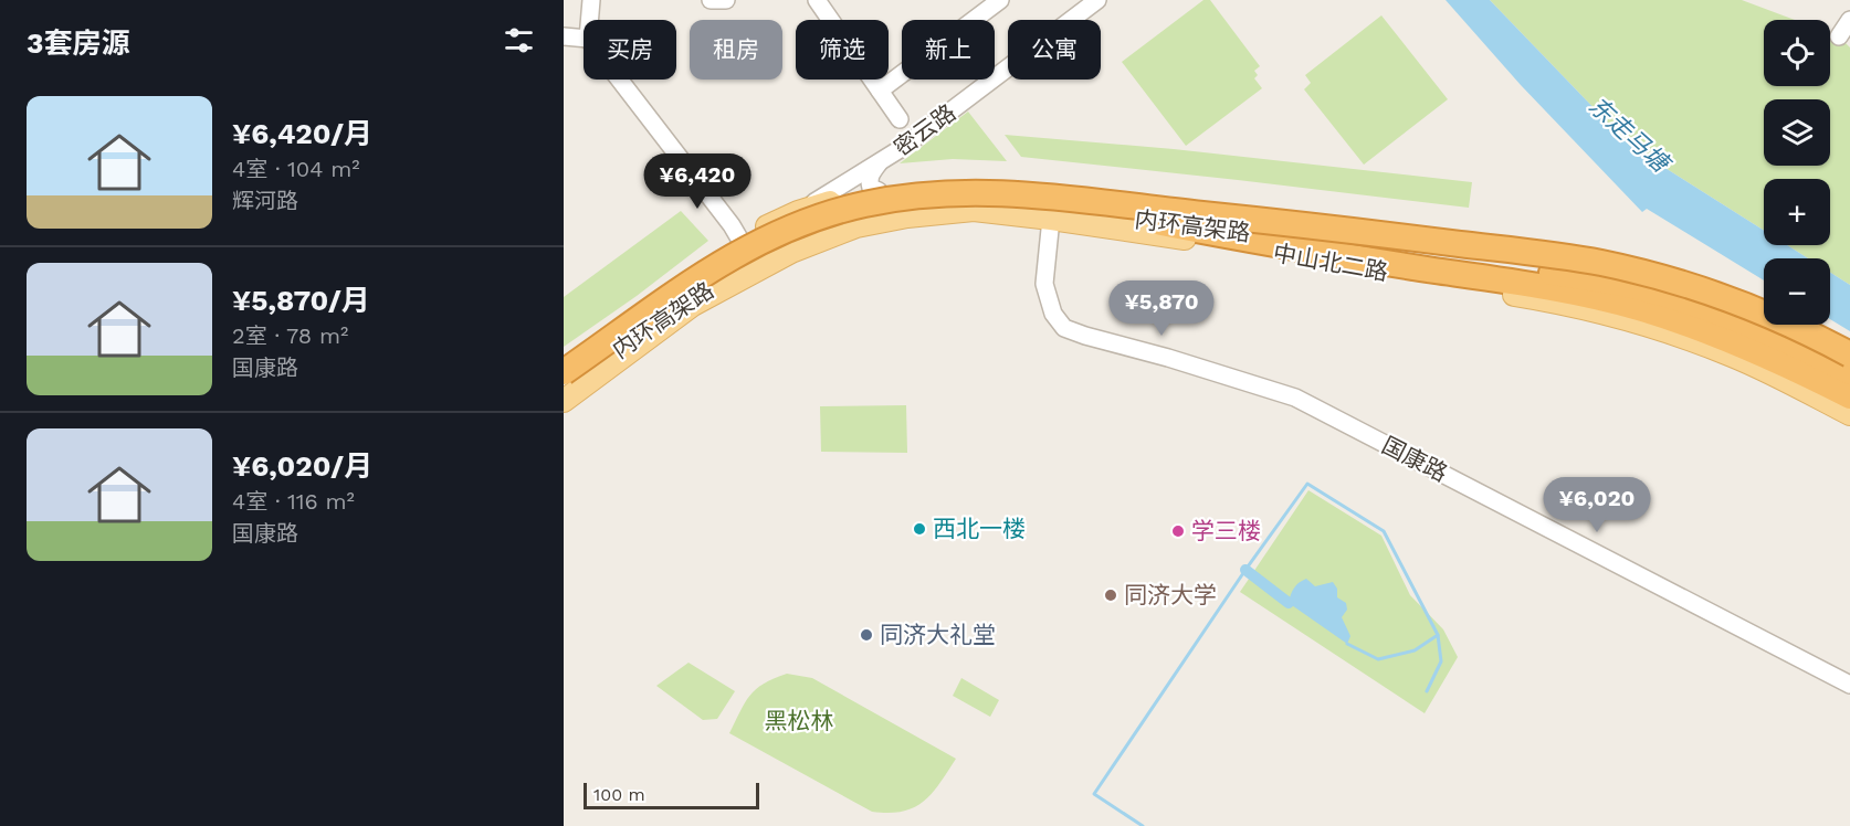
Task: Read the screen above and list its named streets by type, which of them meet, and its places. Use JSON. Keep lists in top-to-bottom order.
{
  "streets": {
    "highway": ["内环高架路"],
    "main road": ["中山北二路"],
    "street": ["密云路", "国康路"]
  },
  "crossings": [
    ["密云路", "中山北二路"],
    ["内环高架路", "中山北二路"],
    ["中山北二路", "国康路"]
  ],
  "water": ["东走马塘"],
  "parks": ["黑松林"],
  "places": [
    "西北一楼",
    "学三楼",
    "同济大学",
    "同济大礼堂"
  ],
  "scale_bar": "100 m",
  "page": {
    "heading": "3套房源",
    "map_buttons": ["+", "−"],
    "chip": [
      "买房",
      "租房",
      "筛选",
      "新上",
      "公寓"
    ],
    "list": [
      {
        "name": "¥6,420/月",
        "note": "4室 · 104 m² · 辉河路"
      },
      {
        "name": "¥5,870/月",
        "note": "2室 · 78 m² · 国康路"
      },
      {
        "name": "¥6,020/月",
        "note": "4室 · 116 m² · 国康路"
      }
    ],
    "price": ["¥6,420", "¥5,870", "¥6,020"],
    "scale": "100 m"
  }
}
